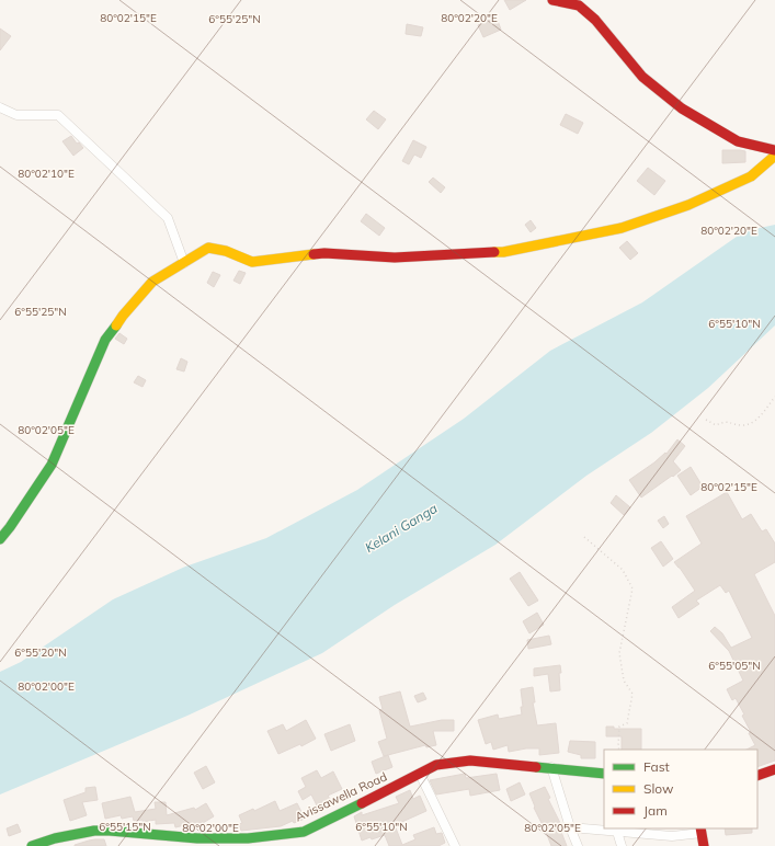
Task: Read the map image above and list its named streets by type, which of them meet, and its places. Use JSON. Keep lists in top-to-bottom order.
{
  "streets": {
    "street": ["Avissawella Road"]
  },
  "water": ["Kelani Ganga"],
  "legend": ["Fast", "Slow", "Jam"],
  "coordinates": [
    "80°02'15\"E",
    "80°02'20\"E",
    "6°55'25\"N",
    "80°02'10\"E",
    "6°55'10\"N",
    "80°02'05\"E",
    "6°55'20\"N",
    "6°55'05\"N",
    "80°02'00\"E",
    "6°55'15\"N"
  ]
}
